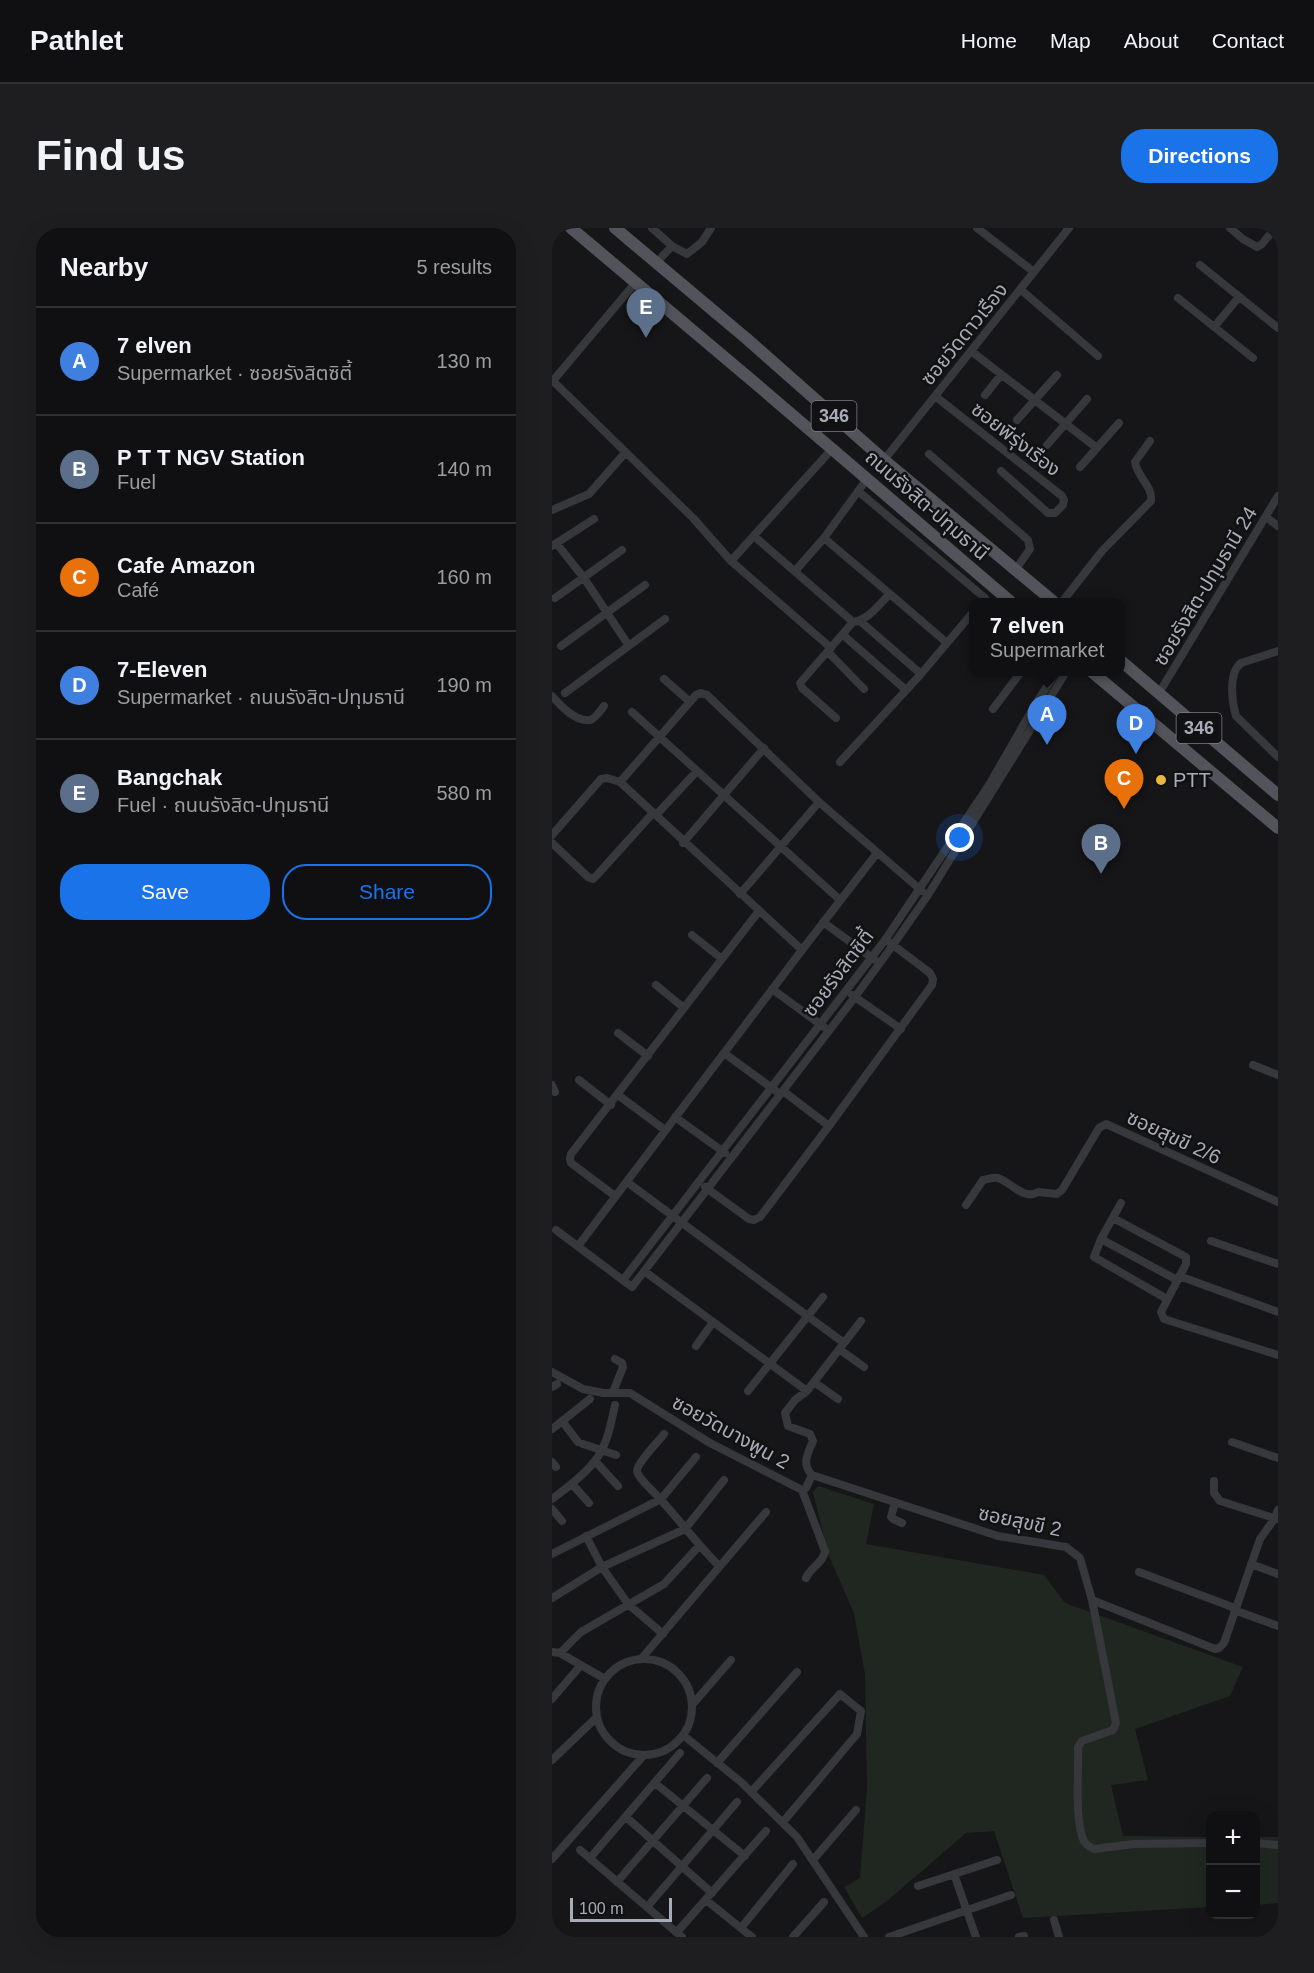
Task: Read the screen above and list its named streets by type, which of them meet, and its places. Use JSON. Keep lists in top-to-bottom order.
{
  "streets": {
    "main road": ["346", "ถนนรังสิต-ปทุมธานี"],
    "street": [
      "ซอยวัดดาวเรือง",
      "ซอยพีรุ่งเรือง",
      "ซอยรังสิต-ปทุมธานี 24",
      "ซอยรังสิตซิตี้",
      "ซอยสุขขี 2/6",
      "ซอยวัดบางพูน 2",
      "ซอยสุขขี 2"
    ]
  },
  "crossings": [
    ["ซอยวัดดาวเรือง", "ซอยพีรุ่งเรือง"],
    ["ซอยวัดดาวเรือง", "ถนนรังสิต-ปทุมธานี"],
    ["346", "ซอยรังสิต-ปทุมธานี 24"]
  ],
  "places": ["PTT"],
  "scale_bar": "100 m",
  "page": {
    "header": "Pathlet",
    "nav": [
      "Home",
      "Map",
      "About",
      "Contact"
    ],
    "buttons": [
      "Directions",
      ["Save", "Share"]
    ],
    "title": "Find us",
    "heading": ["Nearby", "5 results"],
    "pins": [
      "E",
      "A",
      "D",
      "C",
      "B"
    ],
    "list": [
      {
        "mark": "A",
        "name": "7 elven",
        "note": "Supermarket · ซอยรังสิตซิตี้",
        "value": "130 m"
      },
      {
        "mark": "B",
        "name": "P T T NGV Station",
        "note": "Fuel",
        "value": "140 m"
      },
      {
        "mark": "C",
        "name": "Cafe Amazon",
        "note": "Café",
        "value": "160 m"
      },
      {
        "mark": "D",
        "name": "7-Eleven",
        "note": "Supermarket · ถนนรังสิต-ปทุมธานี",
        "value": "190 m"
      },
      {
        "mark": "E",
        "name": "Bangchak",
        "note": "Fuel · ถนนรังสิต-ปทุมธานี",
        "value": "580 m"
      }
    ],
    "popup": ["7 elven", "Supermarket"],
    "map_buttons": ["+", "−"],
    "scale": "100 m"
  }
}
